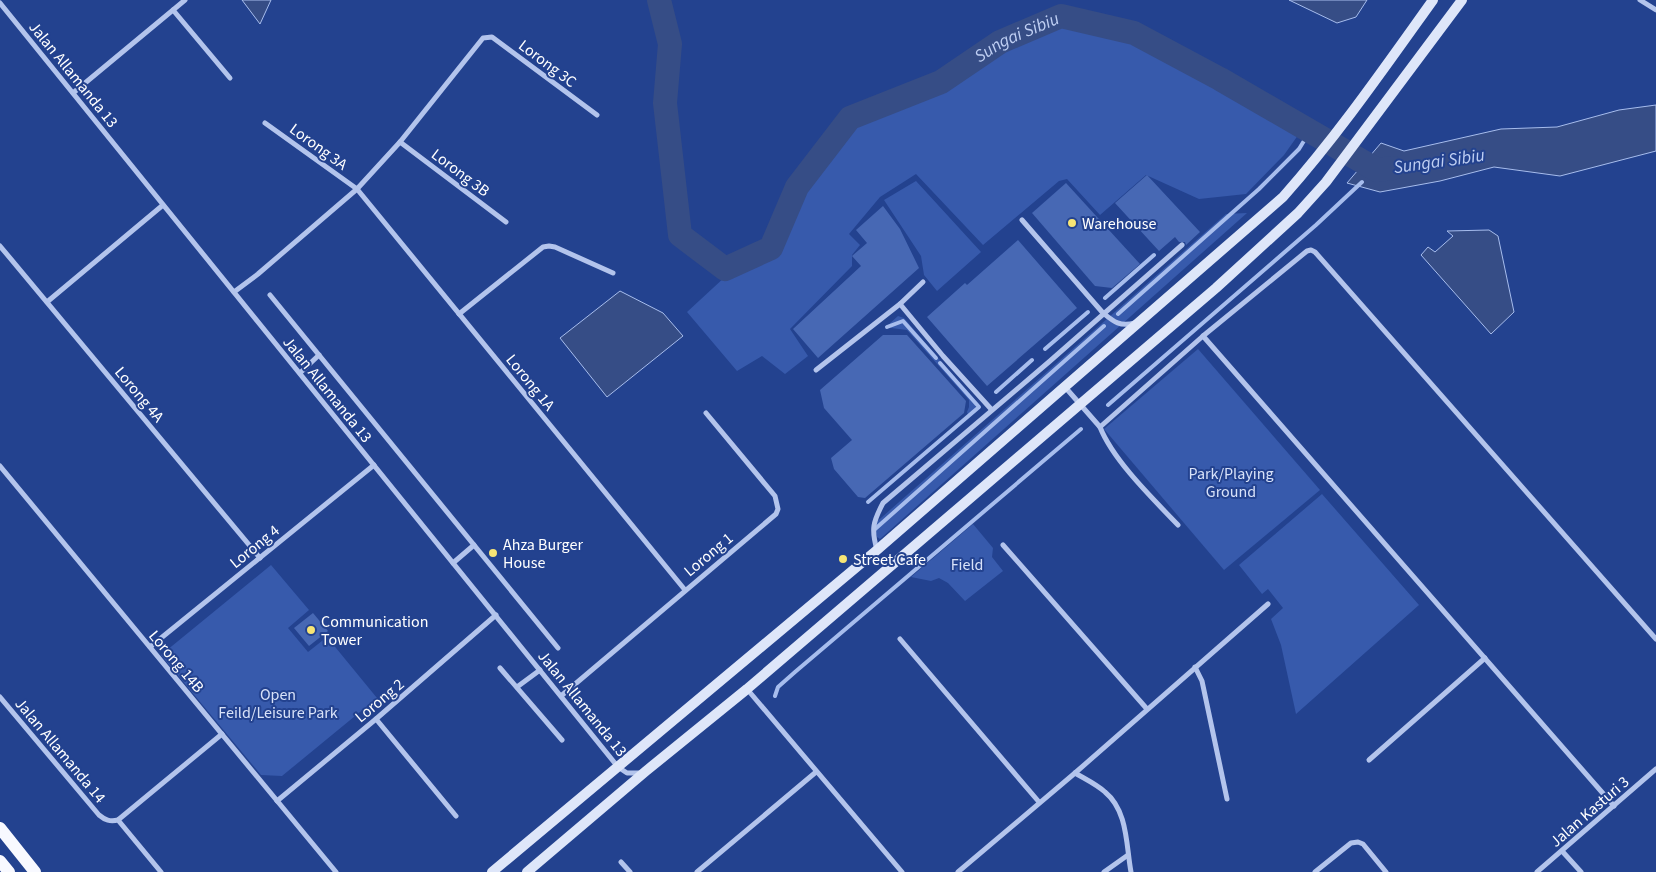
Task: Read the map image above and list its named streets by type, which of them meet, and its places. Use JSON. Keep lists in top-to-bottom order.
{
  "streets": {
    "street": [
      "Lorong 3C",
      "Jalan Allamanda 13",
      "Lorong 3A",
      "Lorong 3B",
      "Lorong 1A",
      "Lorong 4A",
      "Lorong 4",
      "Lorong 1",
      "Lorong 14B",
      "Lorong 2",
      "Jalan Allamanda 14",
      "Jalan Kasturi 3"
    ]
  },
  "crossings": [
    ["Lorong 3C", "Lorong 3B"],
    ["Jalan Allamanda 13", "Lorong 4"],
    ["Jalan Allamanda 13", "Lorong 1"],
    ["Jalan Allamanda 13", "Lorong 2"],
    ["Lorong 3A", "Lorong 1A"],
    ["Lorong 1A", "Lorong 1"],
    ["Lorong 4A", "Lorong 4"],
    ["Lorong 4", "Lorong 14B"],
    ["Lorong 14B", "Lorong 2"]
  ],
  "water": ["Sungai Sibiu"],
  "parks": ["Park/Playing Ground", "Field", "Open Feild/Leisure Park"],
  "places": [
    "Warehouse",
    "Ahza Burger House",
    "Street Cafe",
    "Communication Tower"
  ]
}
